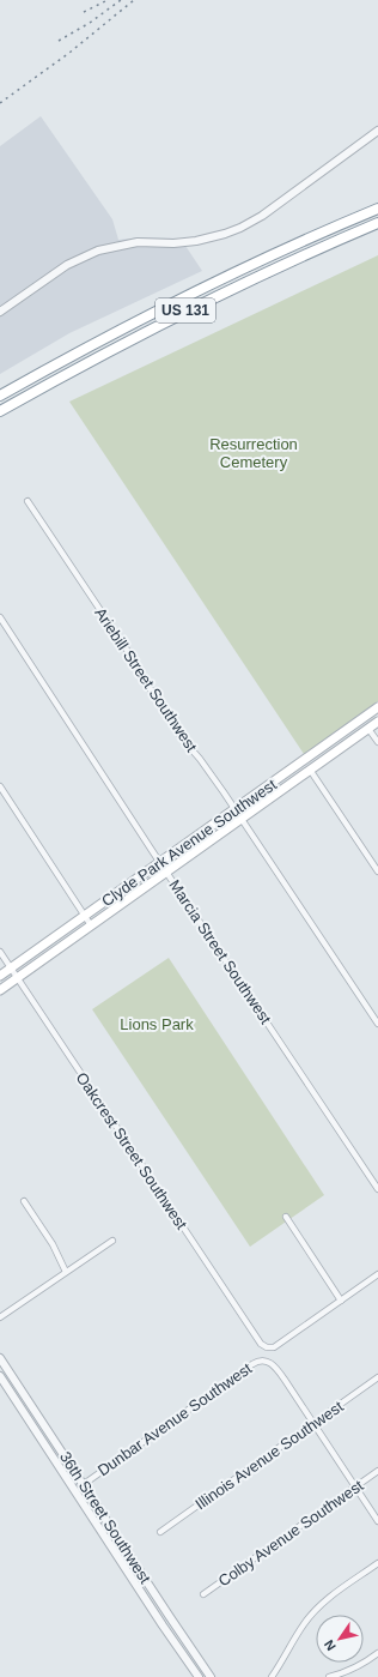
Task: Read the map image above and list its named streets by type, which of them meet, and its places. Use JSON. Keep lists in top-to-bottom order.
{
  "streets": {
    "highway": ["US 131"],
    "main road": ["Clyde Park Avenue Southwest"],
    "street": [
      "Ariebill Street Southwest",
      "Marcia Street Southwest",
      "Oakcrest Street Southwest",
      "Dunbar Avenue Southwest",
      "Illinois Avenue Southwest",
      "36th Street Southwest",
      "Colby Avenue Southwest"
    ]
  },
  "crossings": [
    ["Ariebill Street Southwest", "Clyde Park Avenue Southwest"],
    ["Clyde Park Avenue Southwest", "Marcia Street Southwest"],
    ["Clyde Park Avenue Southwest", "Oakcrest Street Southwest"],
    ["Dunbar Avenue Southwest", "Illinois Avenue Southwest"],
    ["Dunbar Avenue Southwest", "36th Street Southwest"]
  ],
  "parks": ["Resurrection Cemetery", "Lions Park"],
  "north": "bottom left"
}
